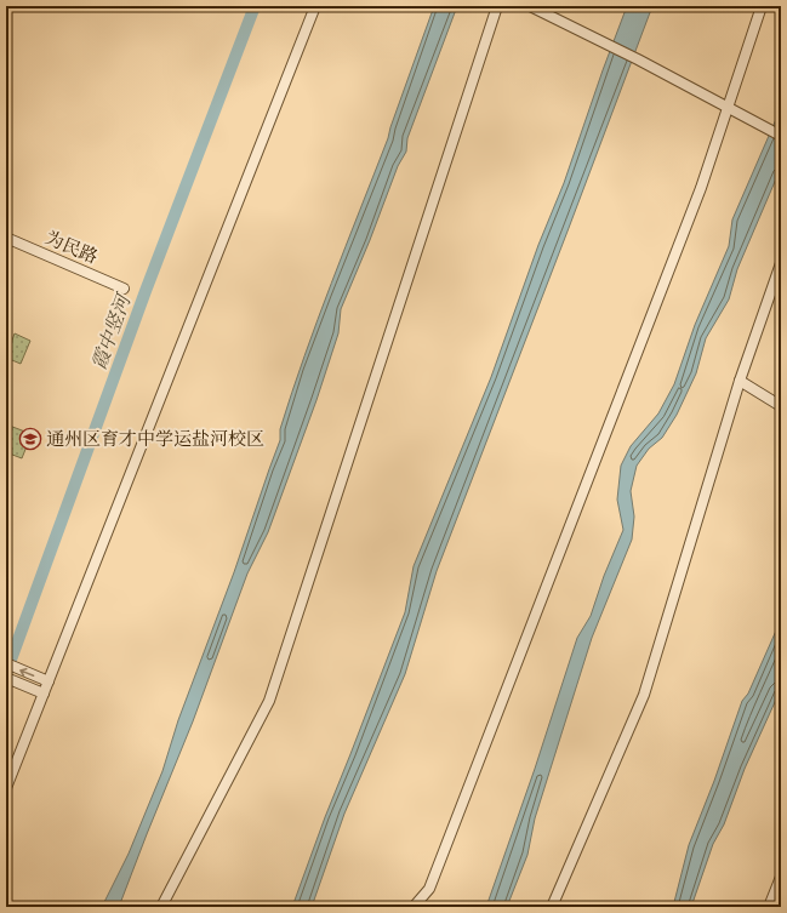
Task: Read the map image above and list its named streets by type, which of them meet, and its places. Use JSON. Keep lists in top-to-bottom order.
{
  "streets": {
    "street": ["为民路"]
  },
  "water": ["霞中竖河"],
  "places": {
    "school or university": ["通州区育才中学运盐河校区"]
  }
}
